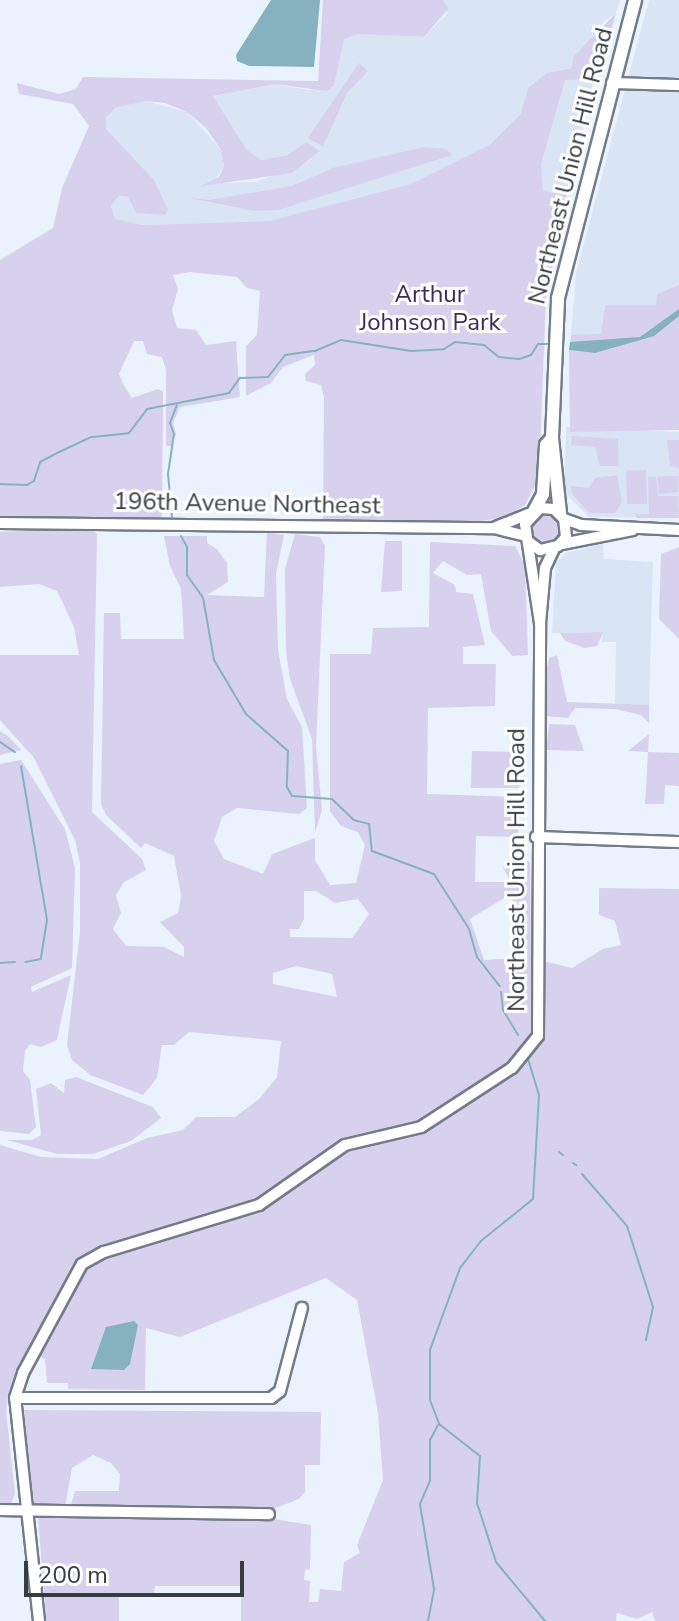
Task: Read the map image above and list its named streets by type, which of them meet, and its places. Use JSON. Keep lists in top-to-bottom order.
{
  "streets": {
    "main road": ["Northeast Union Hill Road"],
    "street": ["196th Avenue Northeast"]
  },
  "crossings": [
    ["Northeast Union Hill Road", "196th Avenue Northeast"]
  ],
  "parks": ["Arthur Johnson Park"],
  "scale_bar": "200 m"
}
